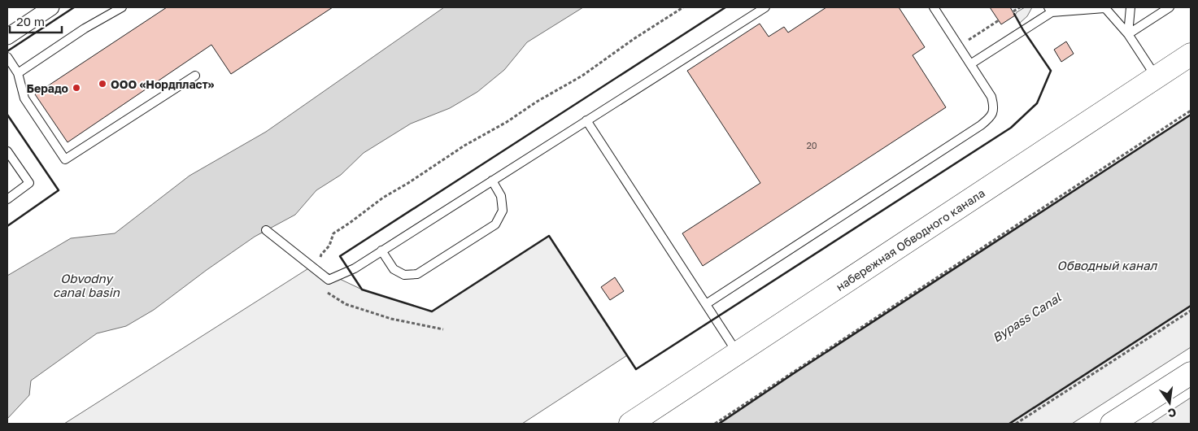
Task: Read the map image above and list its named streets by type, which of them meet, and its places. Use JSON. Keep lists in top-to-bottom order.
{
  "streets": {
    "main road": ["набережная Обводного канала"]
  },
  "water": ["Обводный канал", "Obvodny canal basin", "Bypass Canal"],
  "places": ["ООО «Нордпласт»", "Берадо"],
  "house_numbers": ["20"],
  "scale_bar": "20 m",
  "north": "bottom"
}
